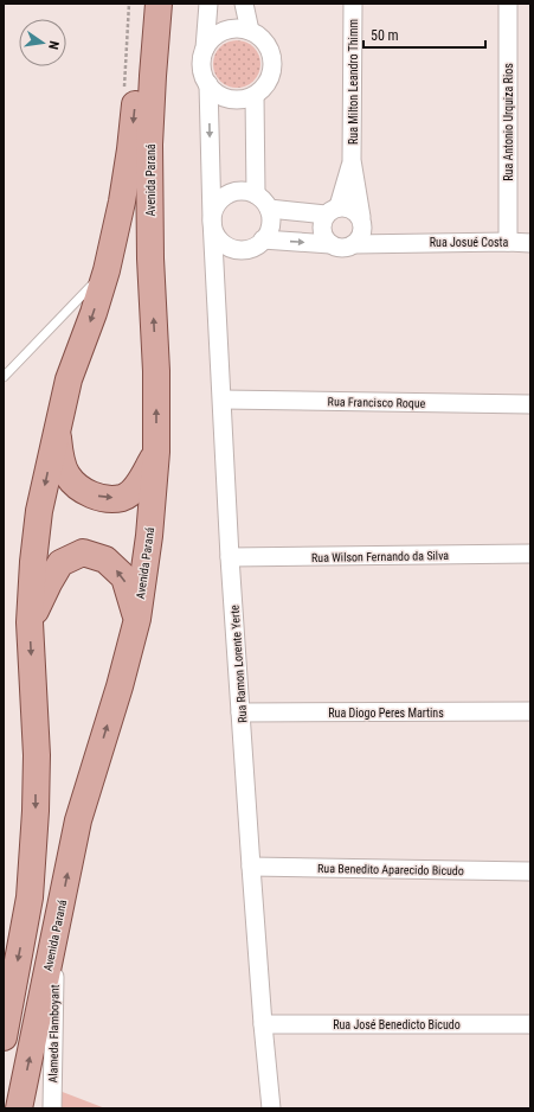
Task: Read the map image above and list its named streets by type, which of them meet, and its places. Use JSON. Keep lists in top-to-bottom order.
{
  "streets": {
    "main road": ["Avenida Paraná"],
    "street": [
      "Rua Milton Leandro Thimm",
      "Rua Antonio Urquiza Rios",
      "Rua Josué Costa",
      "Rua Francisco Roque",
      "Rua Wilson Fernando da Silva",
      "Rua Ramon Lorente Yerte",
      "Rua Diogo Peres Martins",
      "Rua Benedito Aparecido Bicudo",
      "Rua José Benedicto Bicudo",
      "Alameda Flamboyant"
    ]
  },
  "crossings": [
    ["Rua Milton Leandro Thimm", "Rua Josué Costa"],
    ["Rua Antonio Urquiza Rios", "Rua Josué Costa"],
    ["Avenida Paraná", "Alameda Flamboyant"],
    ["Rua Francisco Roque", "Rua Ramon Lorente Yerte"],
    ["Rua Wilson Fernando da Silva", "Rua Ramon Lorente Yerte"],
    ["Rua Ramon Lorente Yerte", "Rua Diogo Peres Martins"],
    ["Rua Ramon Lorente Yerte", "Rua Benedito Aparecido Bicudo"],
    ["Rua Ramon Lorente Yerte", "Rua José Benedicto Bicudo"]
  ],
  "scale_bar": "50 m",
  "north": "right"
}
